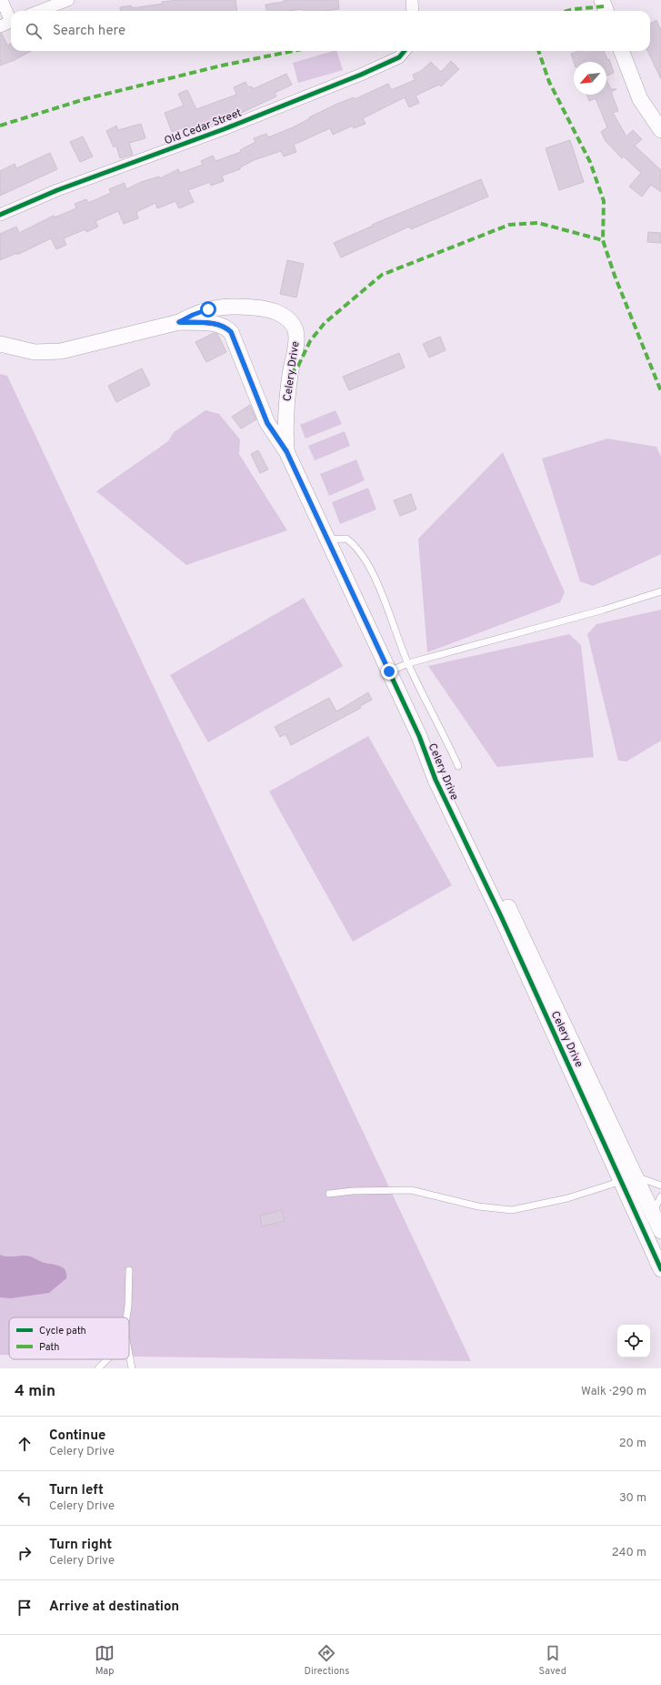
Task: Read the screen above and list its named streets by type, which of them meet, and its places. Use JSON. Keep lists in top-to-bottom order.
{
  "streets": {
    "street": ["Old Cedar Street", "Celery Drive"]
  },
  "legend": ["Cycle path", "Path"],
  "north": "bottom left",
  "page": {
    "search": "Search here",
    "heading": ["4 min", "Walk · 290 m"],
    "list": [
      ["Continue", "Celery Drive", "20 m"],
      ["Turn left", "Celery Drive", "30 m"],
      ["Turn right", "Celery Drive", "240 m"],
      "Arrive at destination"
    ],
    "nav": ["Map", "Directions", "Saved"]
  }
}
